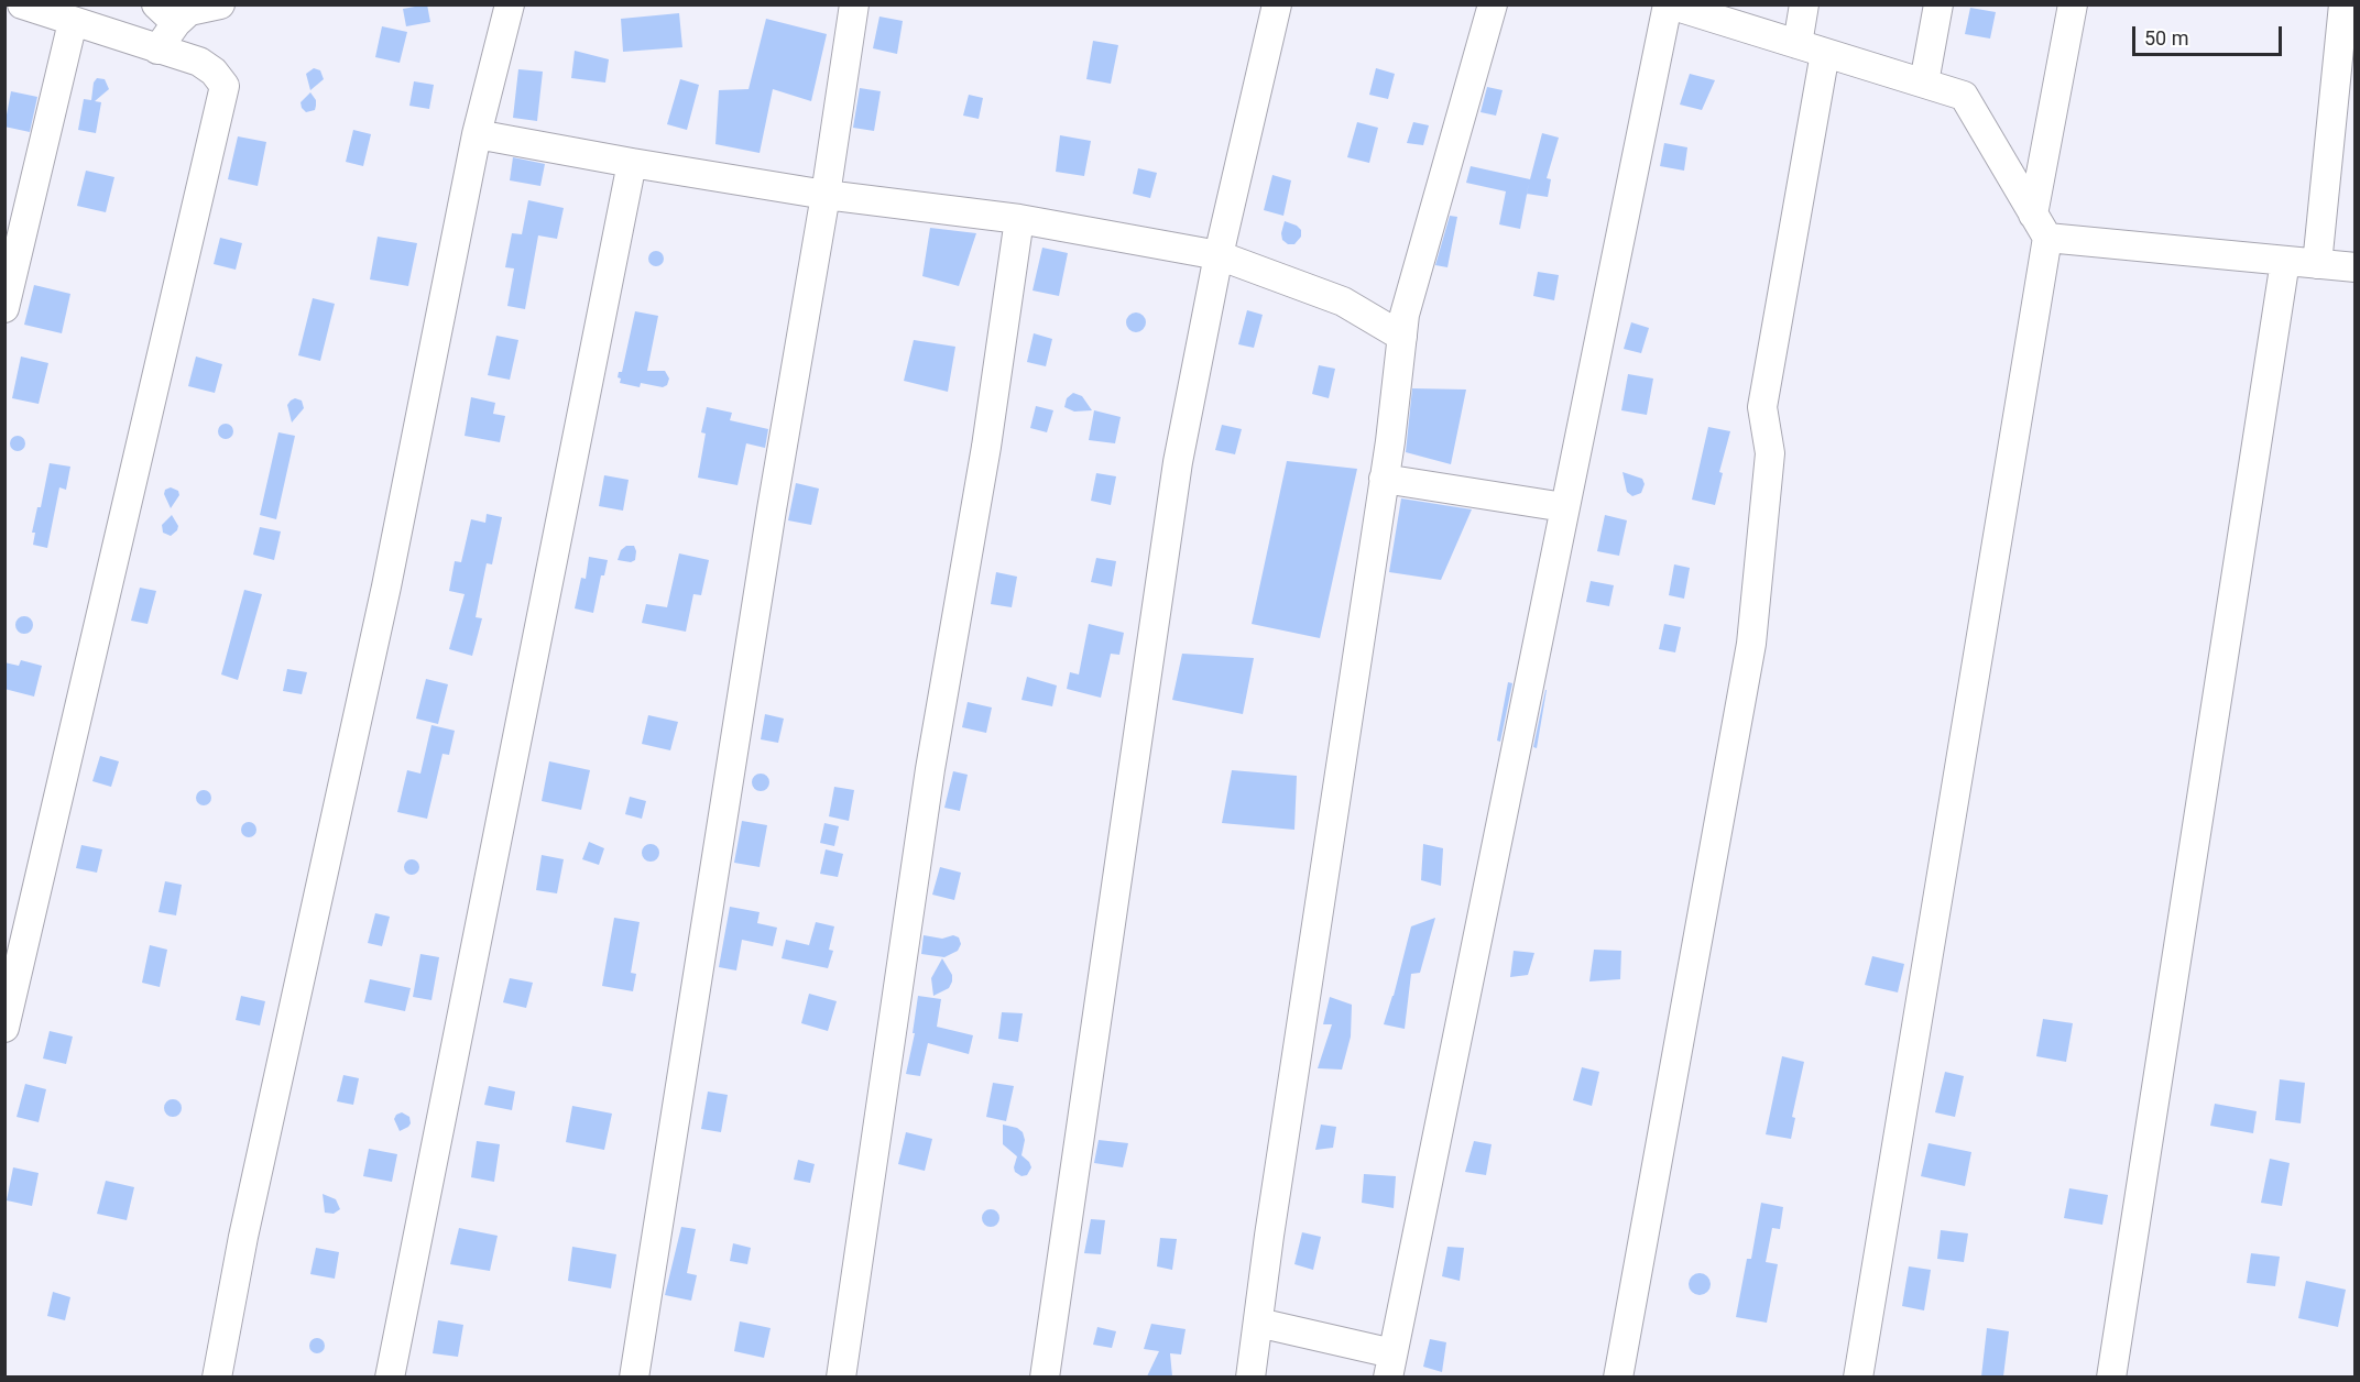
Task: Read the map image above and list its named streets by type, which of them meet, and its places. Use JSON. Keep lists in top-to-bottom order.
{
  "scale_bar": "50 m"
}
